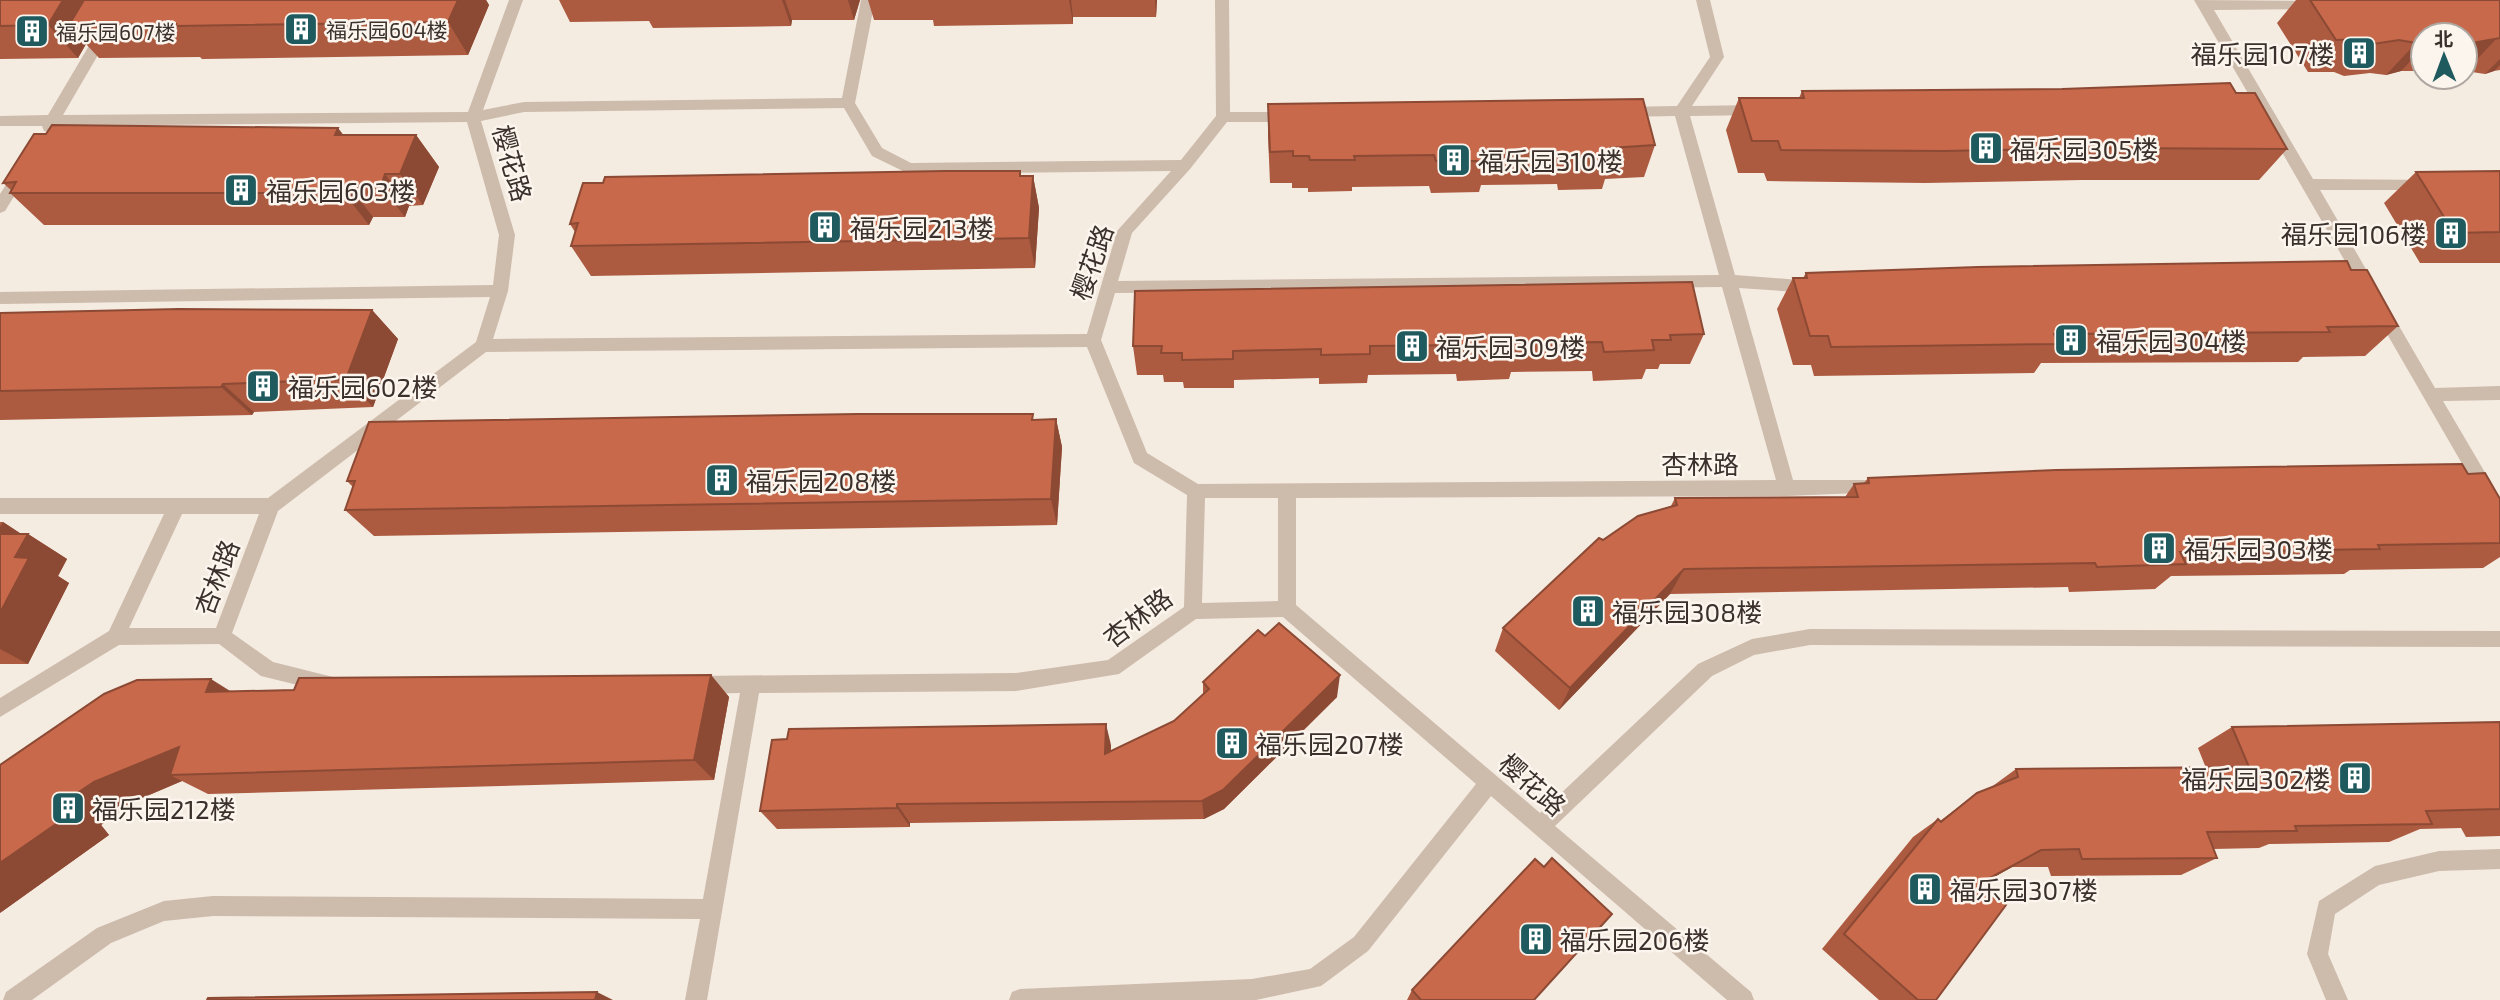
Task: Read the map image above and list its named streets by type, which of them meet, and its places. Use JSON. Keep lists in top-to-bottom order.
{
  "streets": {
    "street": ["樱花路", "杏林路"]
  },
  "crossings": [
    ["樱花路", "杏林路"]
  ],
  "places": {
    "building": [
      "福乐园604楼",
      "福乐园607楼",
      "福乐园107楼",
      "福乐园305楼",
      "福乐园310楼",
      "福乐园603楼",
      "福乐园213楼",
      "福乐园106楼",
      "福乐园304楼",
      "福乐园309楼",
      "福乐园602楼",
      "福乐园208楼",
      "福乐园303楼",
      "福乐园308楼",
      "福乐园207楼",
      "福乐园302楼",
      "福乐园212楼",
      "福乐园307楼",
      "福乐园206楼"
    ]
  },
  "north": "top"
}
